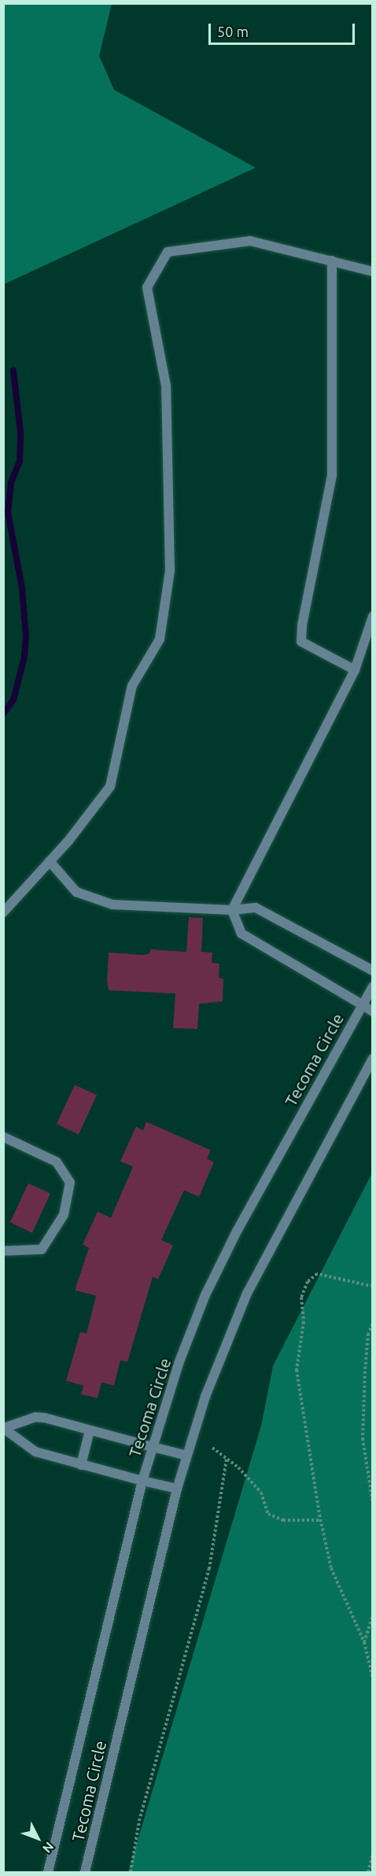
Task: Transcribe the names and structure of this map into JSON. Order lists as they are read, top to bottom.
{
  "streets": {
    "street": ["Tecoma Circle"]
  },
  "scale_bar": "50 m",
  "north": "bottom right"
}
